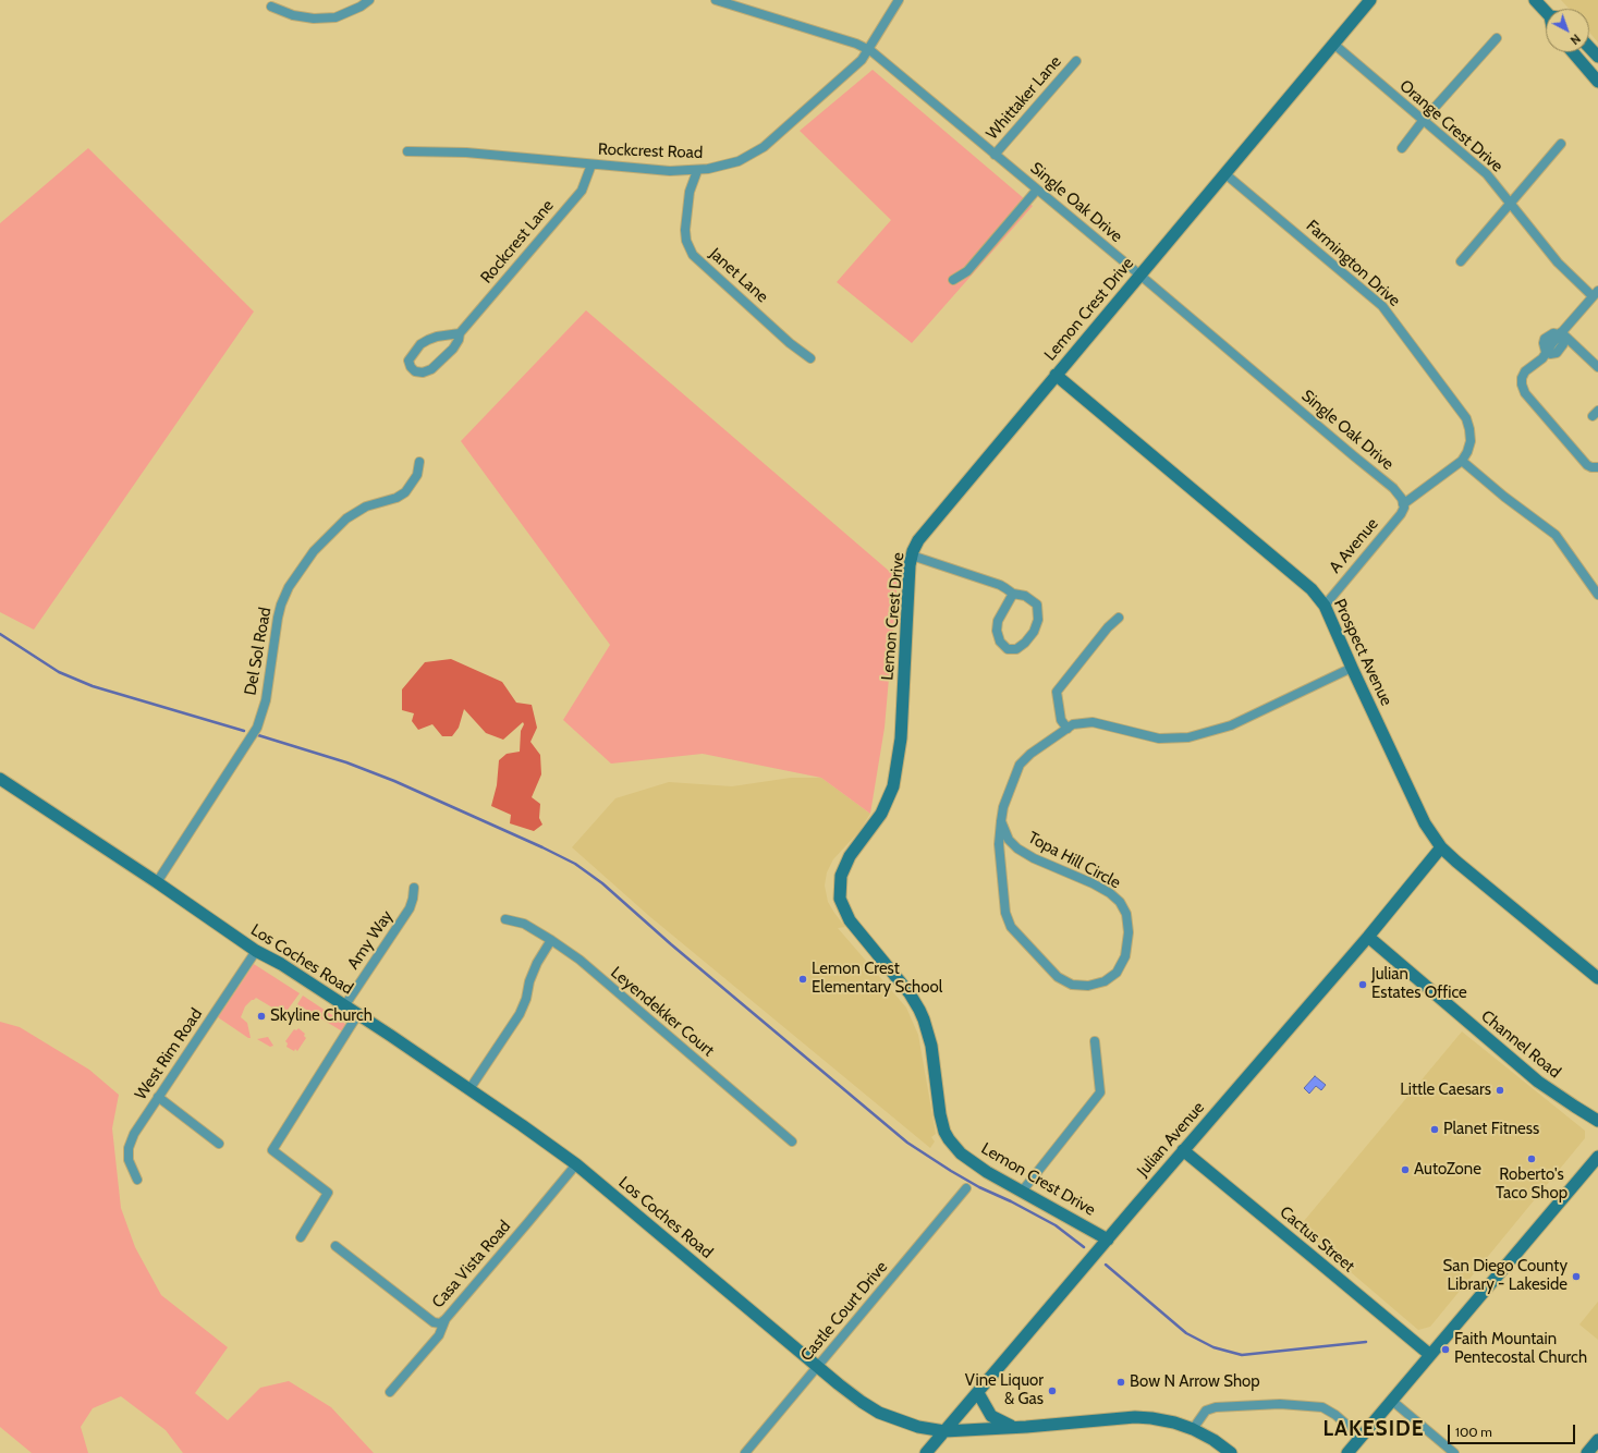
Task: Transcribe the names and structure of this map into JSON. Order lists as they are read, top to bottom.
{
  "streets": {
    "street": [
      "Whittaker Lane",
      "Orange Crest Drive",
      "Rockcrest Road",
      "Single Oak Drive",
      "Rockcrest Lane",
      "Farmington Drive",
      "Janet Lane",
      "Lemon Crest Drive",
      "A Avenue",
      "Del Sol Road",
      "Prospect Avenue",
      "Topa Hill Circle",
      "Amy Way",
      "Los Coches Road",
      "Leyendekker Court",
      "Channel Road",
      "West Rim Road",
      "Julian Avenue",
      "Cactus Street",
      "Casa Vista Road",
      "Castle Court Drive"
    ]
  },
  "crossings": [
    ["Whittaker Lane", "Single Oak Drive"],
    ["Orange Crest Drive", "Lemon Crest Drive"],
    ["Rockcrest Road", "Single Oak Drive"],
    ["Rockcrest Road", "Rockcrest Lane"],
    ["Rockcrest Road", "Janet Lane"],
    ["Single Oak Drive", "Farmington Drive"],
    ["Single Oak Drive", "Lemon Crest Drive"],
    ["Single Oak Drive", "A Avenue"],
    ["Farmington Drive", "Lemon Crest Drive"],
    ["Farmington Drive", "A Avenue"],
    ["Lemon Crest Drive", "Prospect Avenue"],
    ["Lemon Crest Drive", "Julian Avenue"],
    ["A Avenue", "Prospect Avenue"],
    ["Del Sol Road", "Los Coches Road"],
    ["Prospect Avenue", "Topa Hill Circle"],
    ["Prospect Avenue", "Julian Avenue"],
    ["Amy Way", "Los Coches Road"],
    ["Los Coches Road", "West Rim Road"],
    ["Los Coches Road", "Julian Avenue"],
    ["Los Coches Road", "Casa Vista Road"],
    ["Los Coches Road", "Castle Court Drive"],
    ["Channel Road", "Julian Avenue"],
    ["Julian Avenue", "Cactus Street"]
  ],
  "districts": ["LAKESIDE"],
  "places": [
    "Lemon Crest Elementary School",
    "Julian Estates Office",
    "Skyline Church",
    "Little Caesars",
    "Planet Fitness",
    "Roberto's Taco Shop",
    "AutoZone",
    "San Diego County Library - Lakeside",
    "Faith Mountain Pentecostal Church",
    "Bow N Arrow Shop",
    "Vine Liquor & Gas"
  ],
  "scale_bar": "100 m",
  "north": "bottom right"
}
